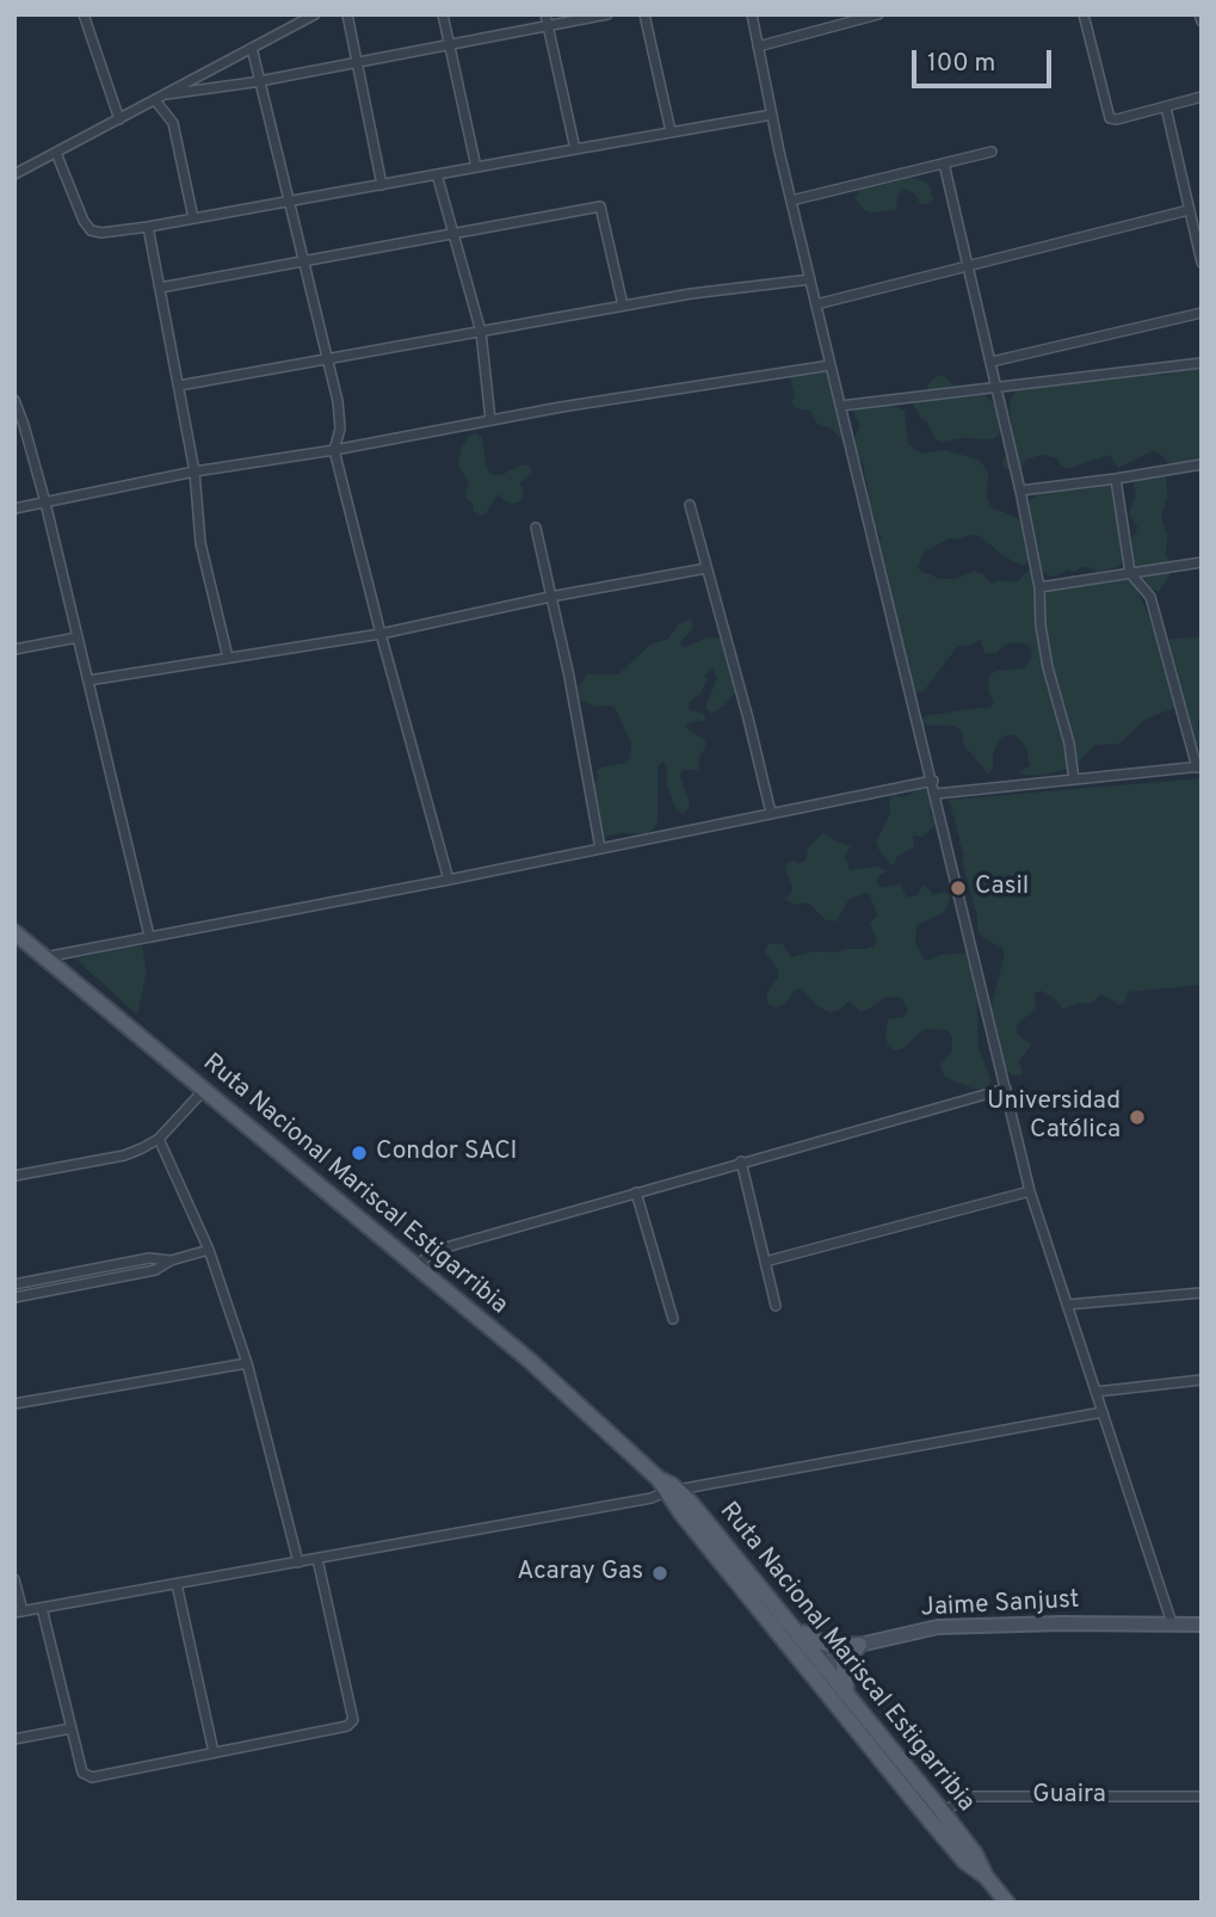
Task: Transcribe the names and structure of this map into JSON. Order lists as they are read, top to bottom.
{
  "streets": {
    "main road": ["Ruta Nacional Mariscal Estigarribia", "Jaime Sanjust"],
    "street": ["Guaira"]
  },
  "crossings": [
    ["Ruta Nacional Mariscal Estigarribia", "Jaime Sanjust"],
    ["Ruta Nacional Mariscal Estigarribia", "Guaira"]
  ],
  "places": [
    "Casil",
    "Universidad Católica",
    "Condor SACI",
    "Acaray Gas"
  ],
  "scale_bar": "100 m"
}
